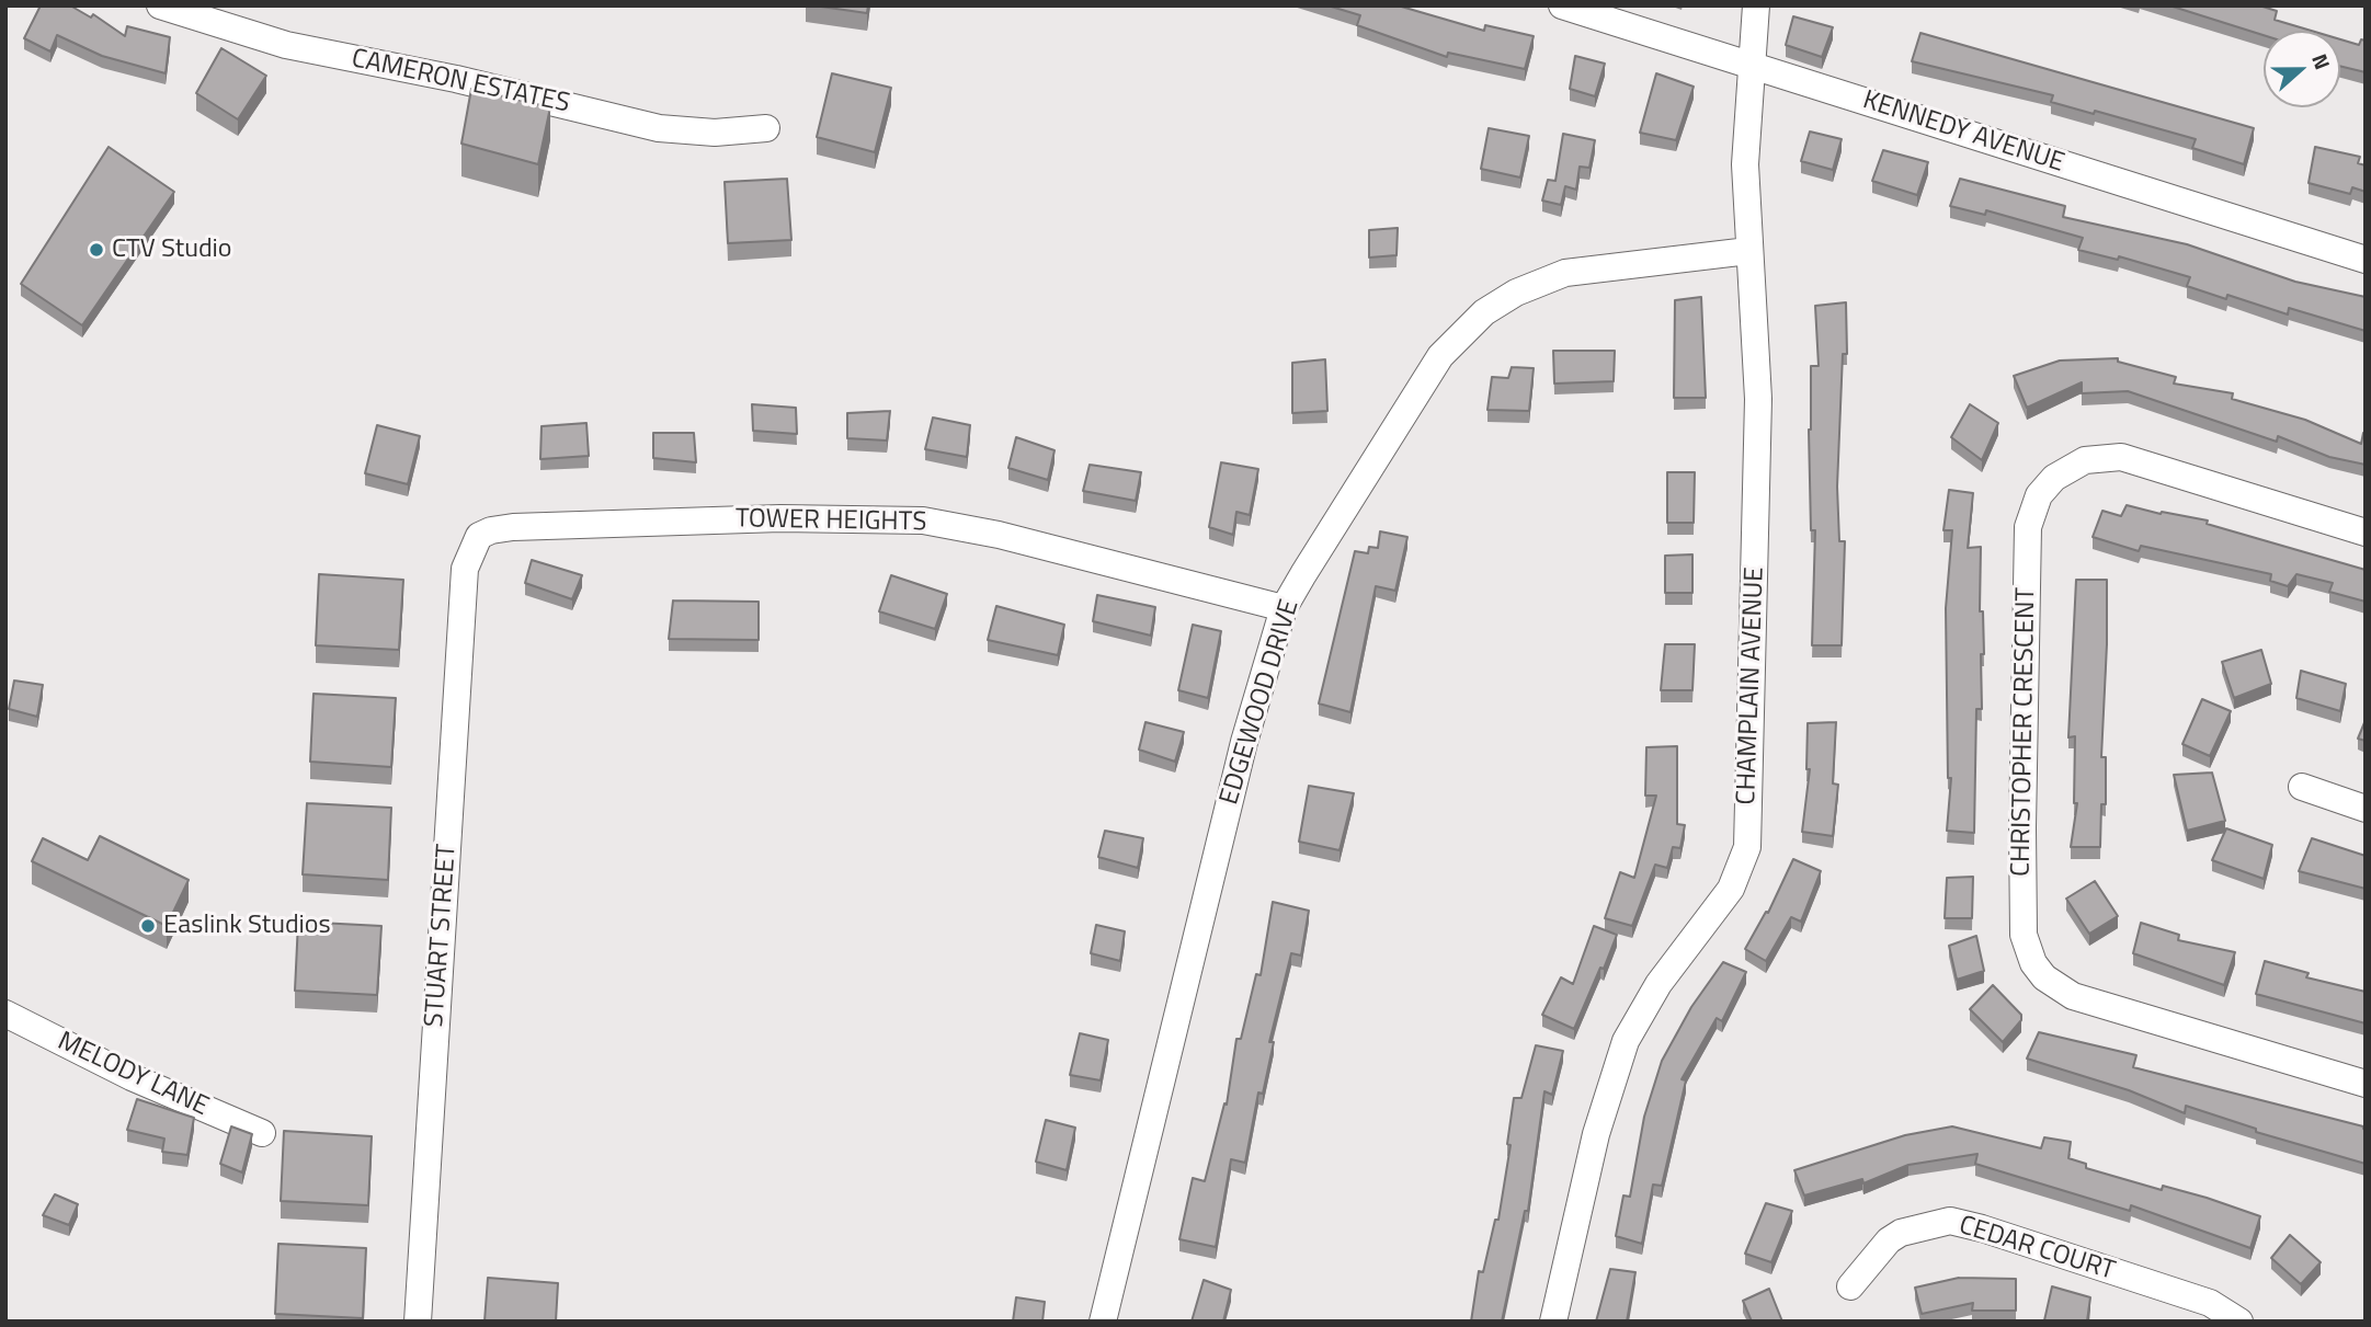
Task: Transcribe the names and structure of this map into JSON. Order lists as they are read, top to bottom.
{
  "streets": {
    "street": [
      "CAMERON ESTATES",
      "KENNEDY AVENUE",
      "TOWER HEIGHTS",
      "CHAMPLAIN AVENUE",
      "EDGEWOOD DRIVE",
      "CHRISTOPHER CRESCENT",
      "STUART STREET",
      "MELODY LANE",
      "CEDAR COURT"
    ]
  },
  "crossings": [
    ["KENNEDY AVENUE", "CHAMPLAIN AVENUE"],
    ["TOWER HEIGHTS", "EDGEWOOD DRIVE"],
    ["TOWER HEIGHTS", "STUART STREET"],
    ["CHAMPLAIN AVENUE", "EDGEWOOD DRIVE"]
  ],
  "places": ["CTV Studio", "Easlink Studios"],
  "north": "right"
}
